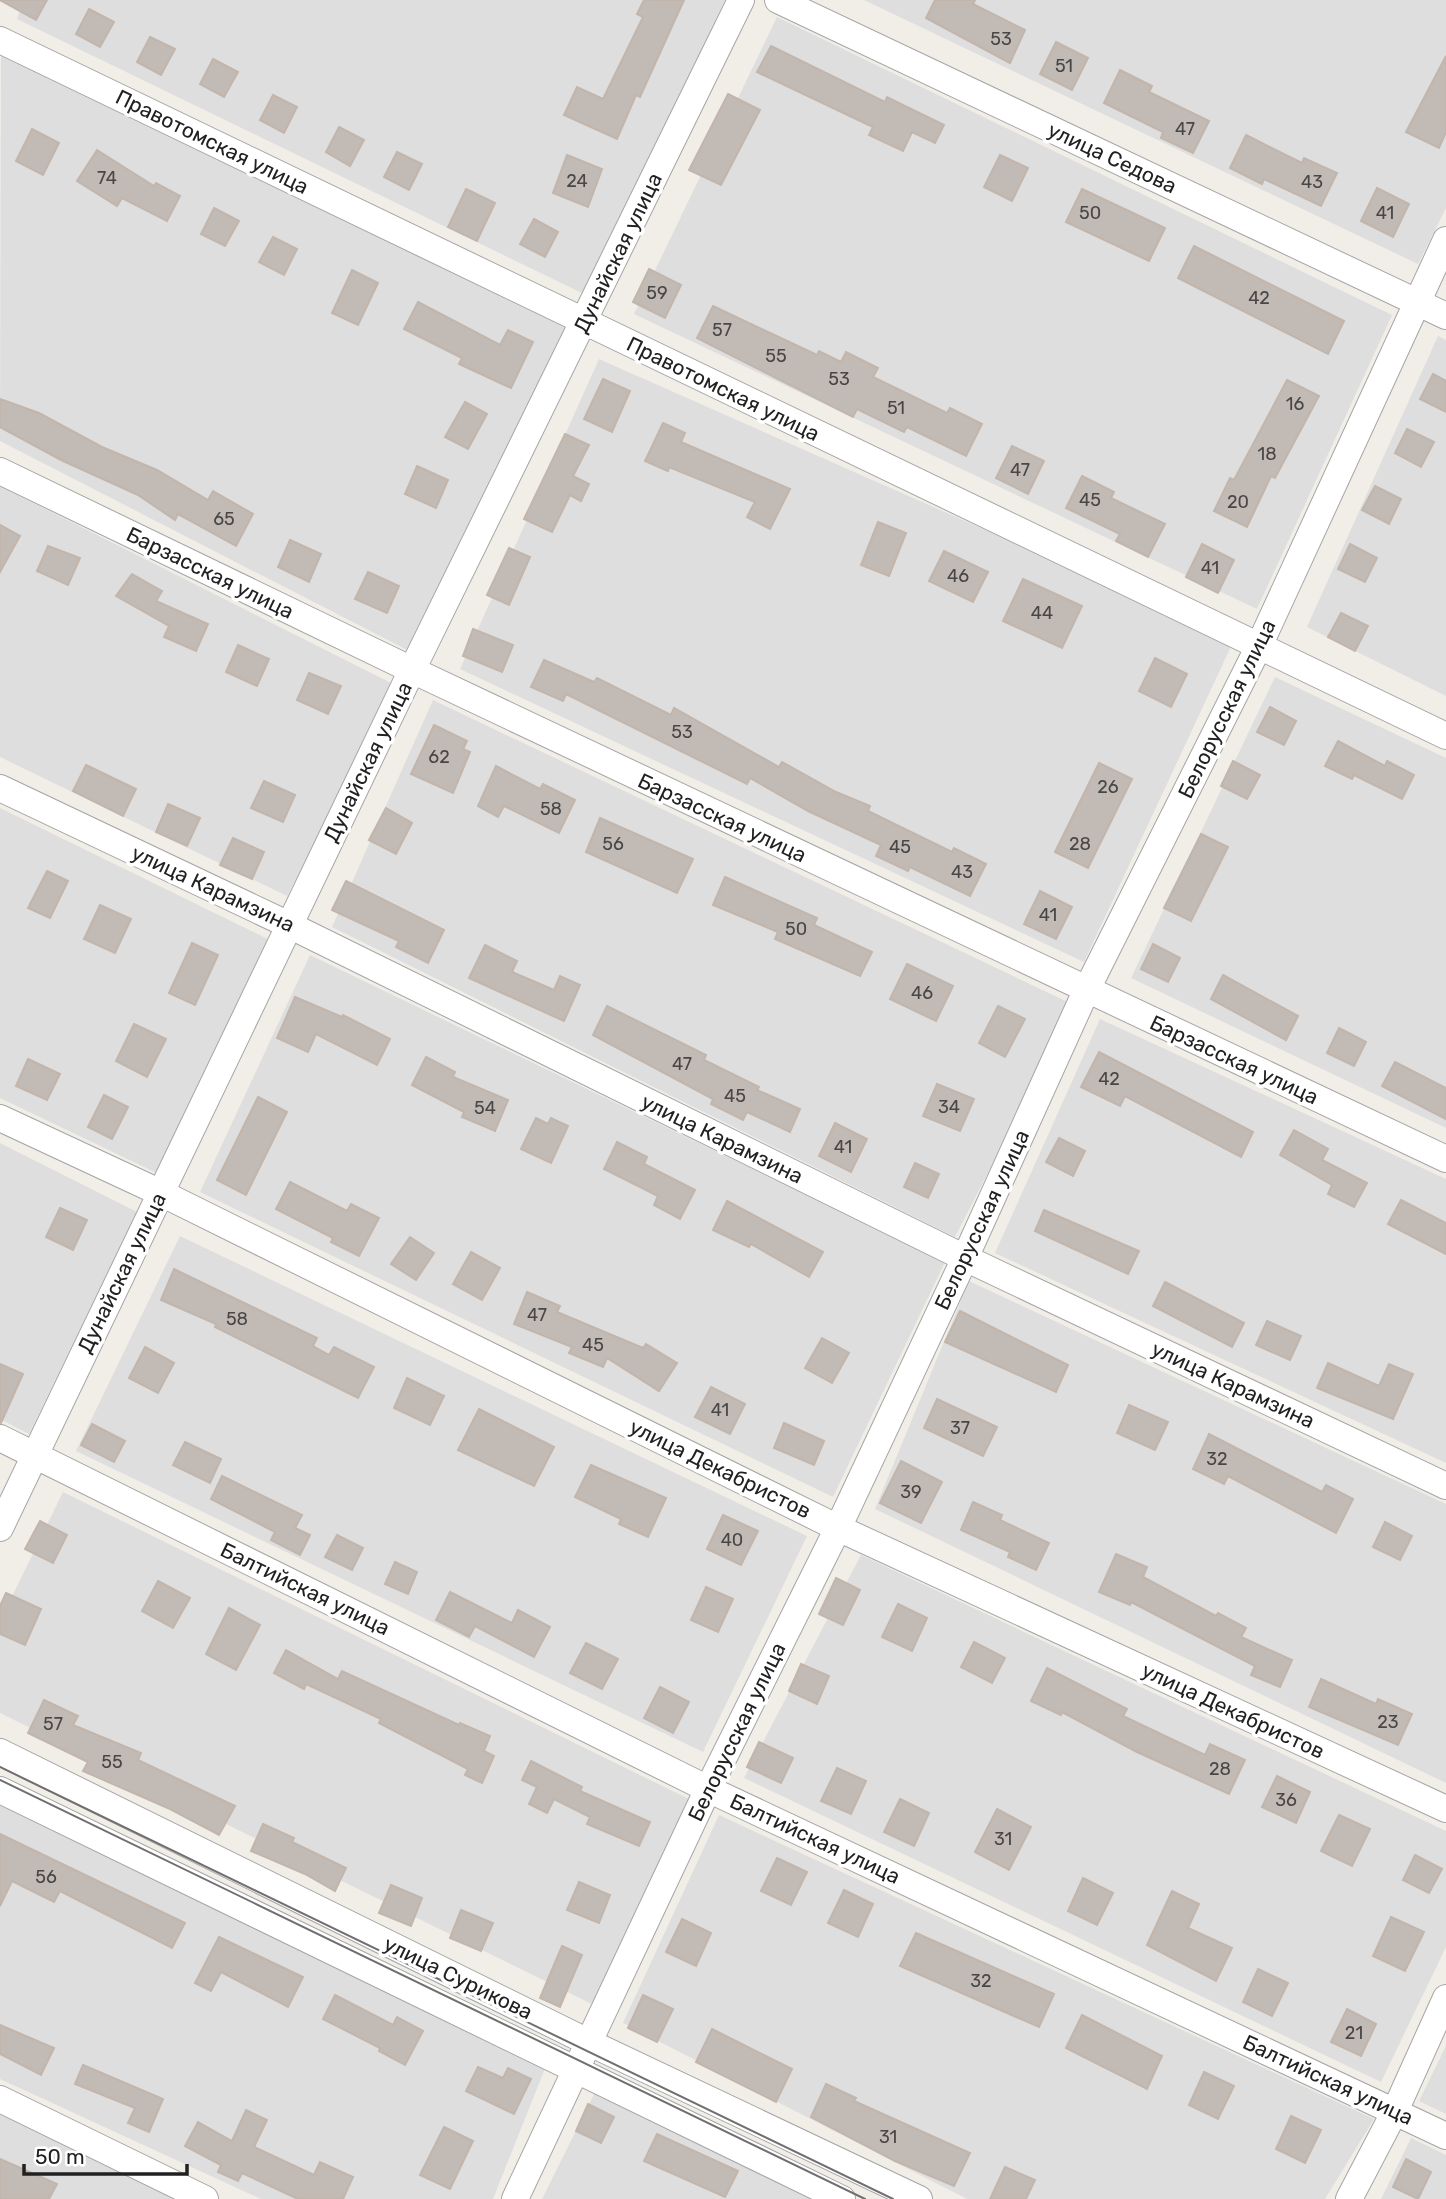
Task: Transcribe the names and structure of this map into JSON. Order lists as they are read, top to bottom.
{
  "streets": {
    "street": [
      "Правотомская улица",
      "улица Седова",
      "Дунайская улица",
      "Барзасская улица",
      "Белорусская улица",
      "улица Карамзина",
      "улица Декабристов",
      "Балтийская улица",
      "улица Сурикова"
    ]
  },
  "crossings": [
    ["Правотомская улица", "Дунайская улица"],
    ["Правотомская улица", "Белорусская улица"],
    ["улица Седова", "Белорусская улица"],
    ["Дунайская улица", "Барзасская улица"],
    ["Дунайская улица", "улица Карамзина"],
    ["Дунайская улица", "улица Декабристов"],
    ["Дунайская улица", "Балтийская улица"],
    ["Барзасская улица", "Белорусская улица"],
    ["Белорусская улица", "улица Карамзина"],
    ["Белорусская улица", "улица Декабристов"],
    ["Белорусская улица", "Балтийская улица"],
    ["Белорусская улица", "улица Сурикова"]
  ],
  "house_numbers": [
    "53",
    "51",
    "47",
    "74",
    "24",
    "43",
    "50",
    "41",
    "59",
    "42",
    "57",
    "55",
    "53",
    "16",
    "51",
    "18",
    "47",
    "45",
    "20",
    "65",
    "41",
    "46",
    "44",
    "53",
    "62",
    "26",
    "58",
    "56",
    "28",
    "45",
    "43",
    "41",
    "50",
    "46",
    "47",
    "42",
    "45",
    "34",
    "54",
    "41",
    "47",
    "58",
    "45",
    "41",
    "37",
    "32",
    "39",
    "40",
    "23",
    "57",
    "55",
    "28",
    "36",
    "31",
    "56",
    "32",
    "21",
    "31"
  ],
  "scale_bar": "50 m"
}
